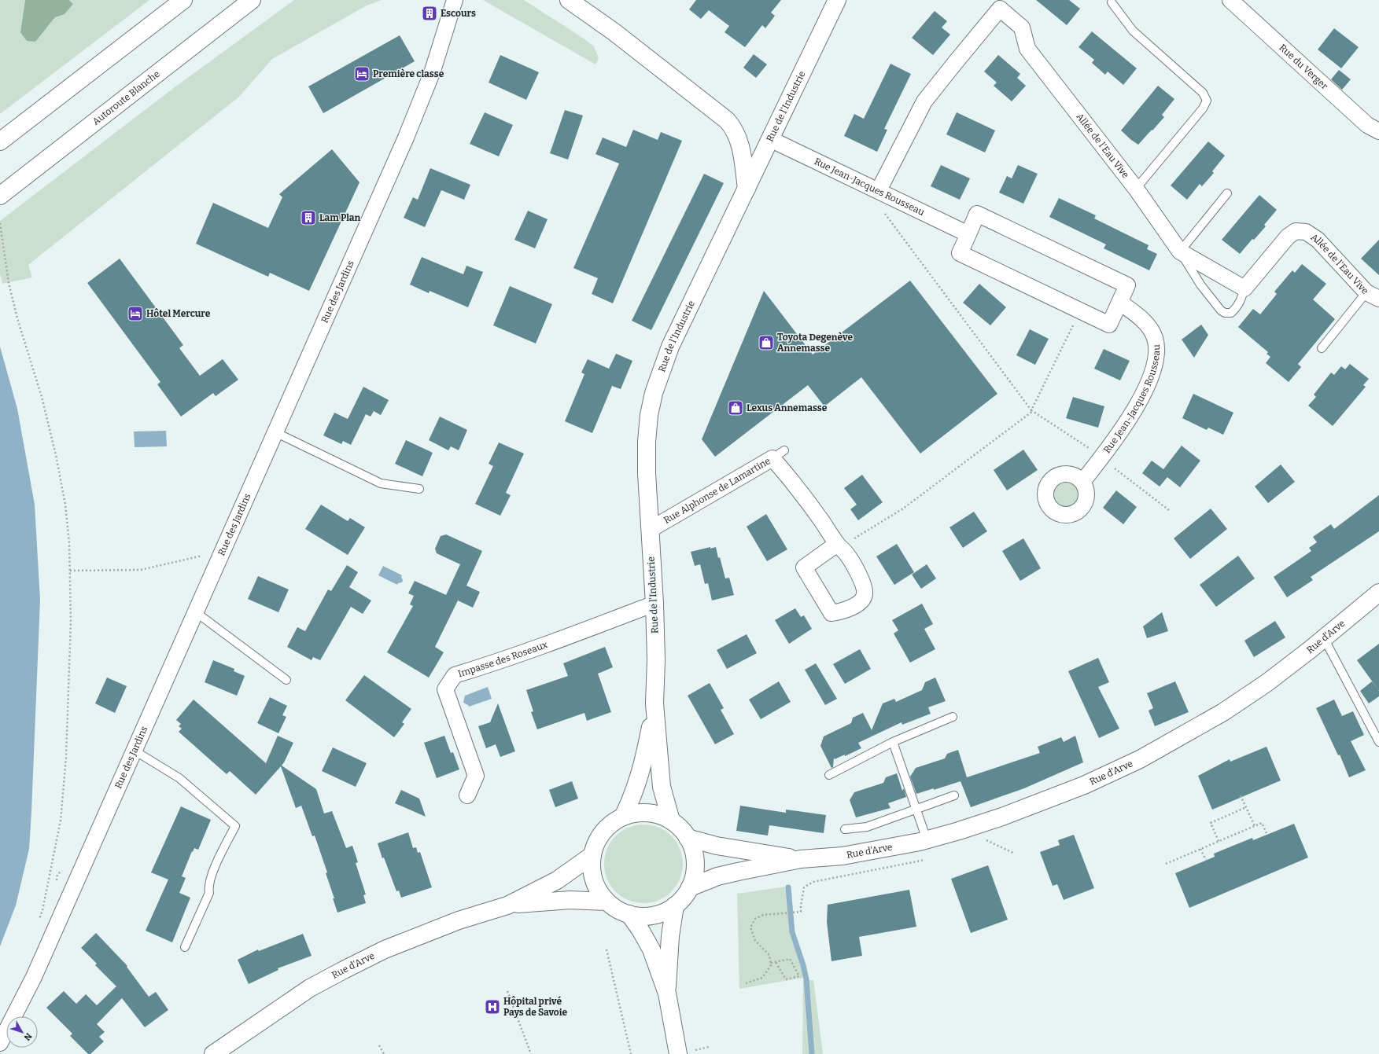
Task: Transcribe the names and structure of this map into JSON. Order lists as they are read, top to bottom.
{
  "streets": {
    "main road": ["Autoroute Blanche", "Rue de l'Industrie", "Rue d'Arve"],
    "street": [
      "Rue du Verger",
      "Allée de l'Eau Vive",
      "Rue Jean-Jacques Rousseau",
      "Rue des Jardins",
      "Rue Alphonse de Lamartine",
      "Impasse des Roseaux"
    ]
  },
  "crossings": [
    ["Rue de l'Industrie", "Rue Jean-Jacques Rousseau"],
    ["Rue de l'Industrie", "Rue Alphonse de Lamartine"],
    ["Rue de l'Industrie", "Rue d'Arve"],
    ["Rue de l'Industrie", "Impasse des Roseaux"],
    ["Allée de l'Eau Vive", "Rue Jean-Jacques Rousseau"]
  ],
  "places": {
    "building": ["Escours", "Lam Plan"],
    "hotel": ["Première classe", "Hôtel Mercure"],
    "shop": ["Toyota Degenève Annemasse", "Lexus Annemasse"],
    "hospital": ["Hôpital privé Pays de Savoie"]
  },
  "north": "bottom right"
}
